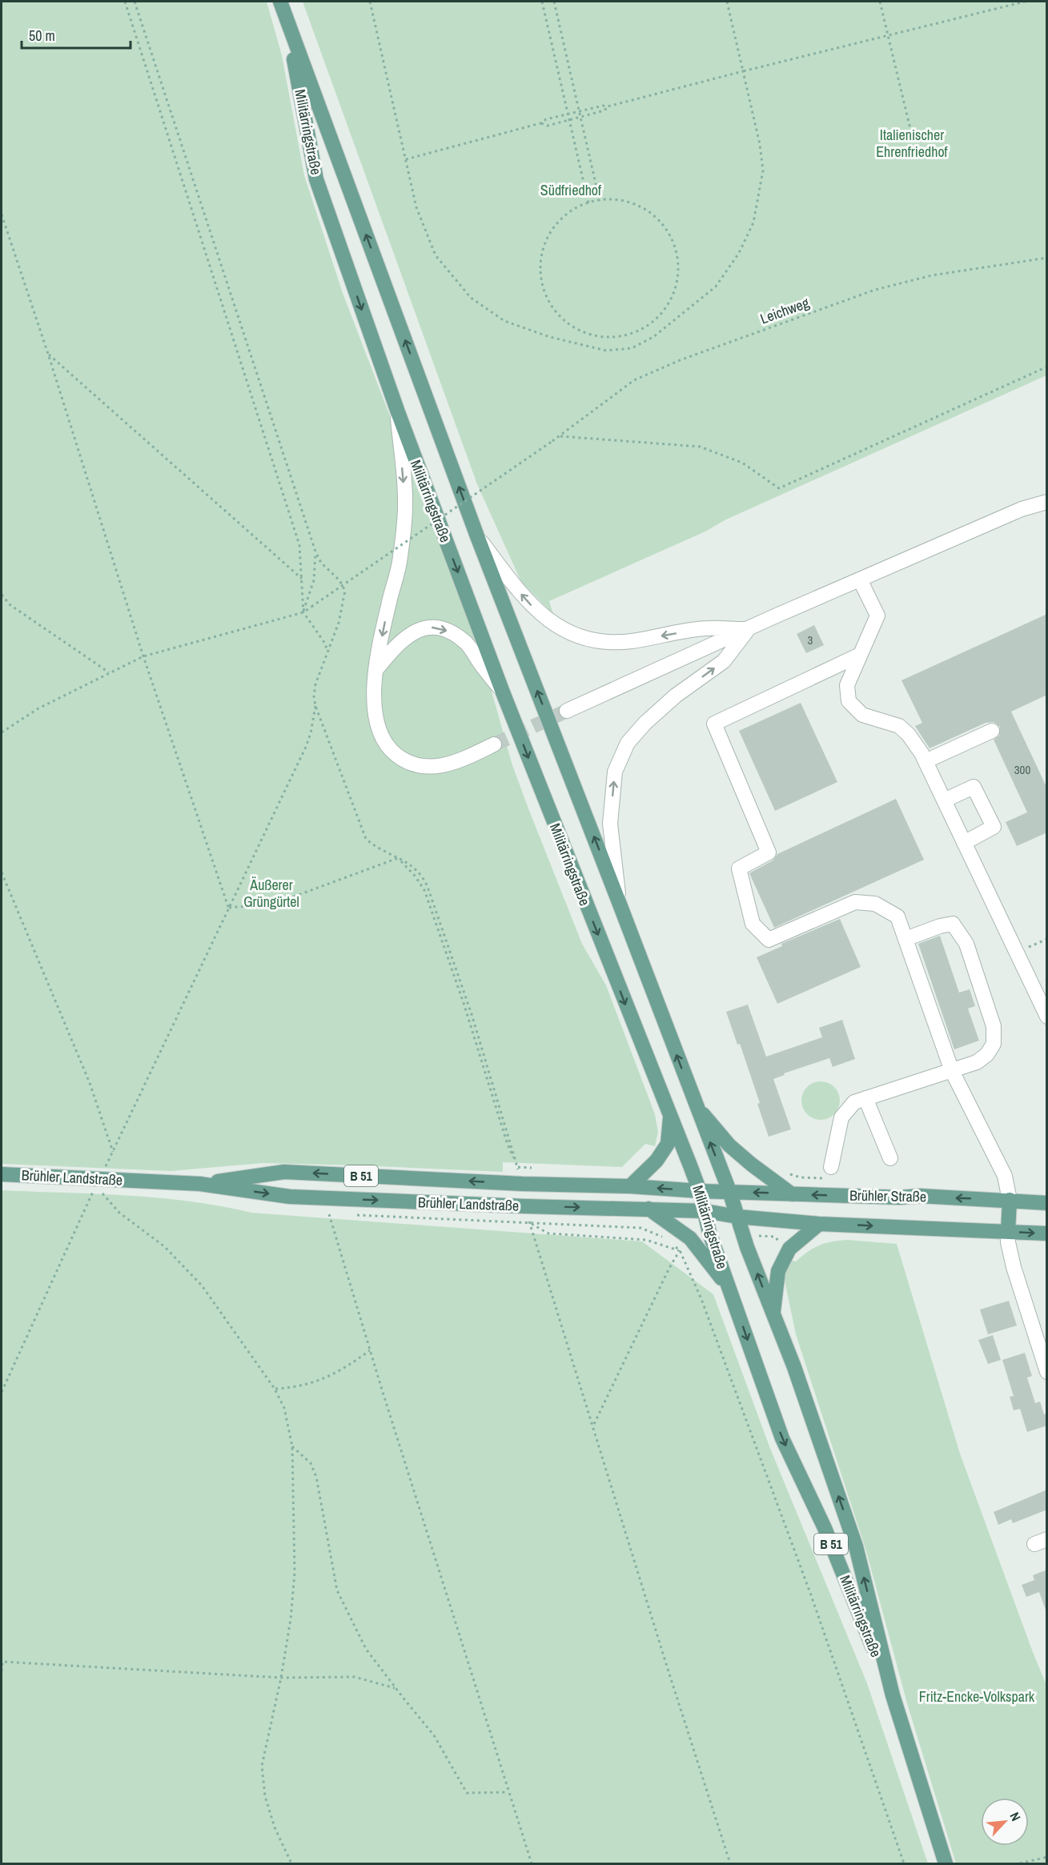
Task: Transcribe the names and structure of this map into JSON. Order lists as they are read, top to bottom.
{
  "streets": {
    "main road": [
      "Militärringstraße",
      "B 51",
      "Brühler Landstraße",
      "Brühler Straße"
    ],
    "path": ["Leichweg"]
  },
  "crossings": [
    ["Militärringstraße", "B 51"],
    ["Militärringstraße", "Brühler Landstraße"],
    ["Militärringstraße", "Brühler Straße"],
    ["B 51", "Brühler Landstraße"],
    ["B 51", "Brühler Straße"],
    ["Brühler Landstraße", "Brühler Straße"]
  ],
  "parks": [
    "Italienischer Ehrenfriedhof",
    "Südfriedhof",
    "Äußerer Grüngürtel",
    "Fritz-Encke-Volkspark"
  ],
  "house_numbers": ["3", "300"],
  "scale_bar": "50 m",
  "north": "top right"
}
